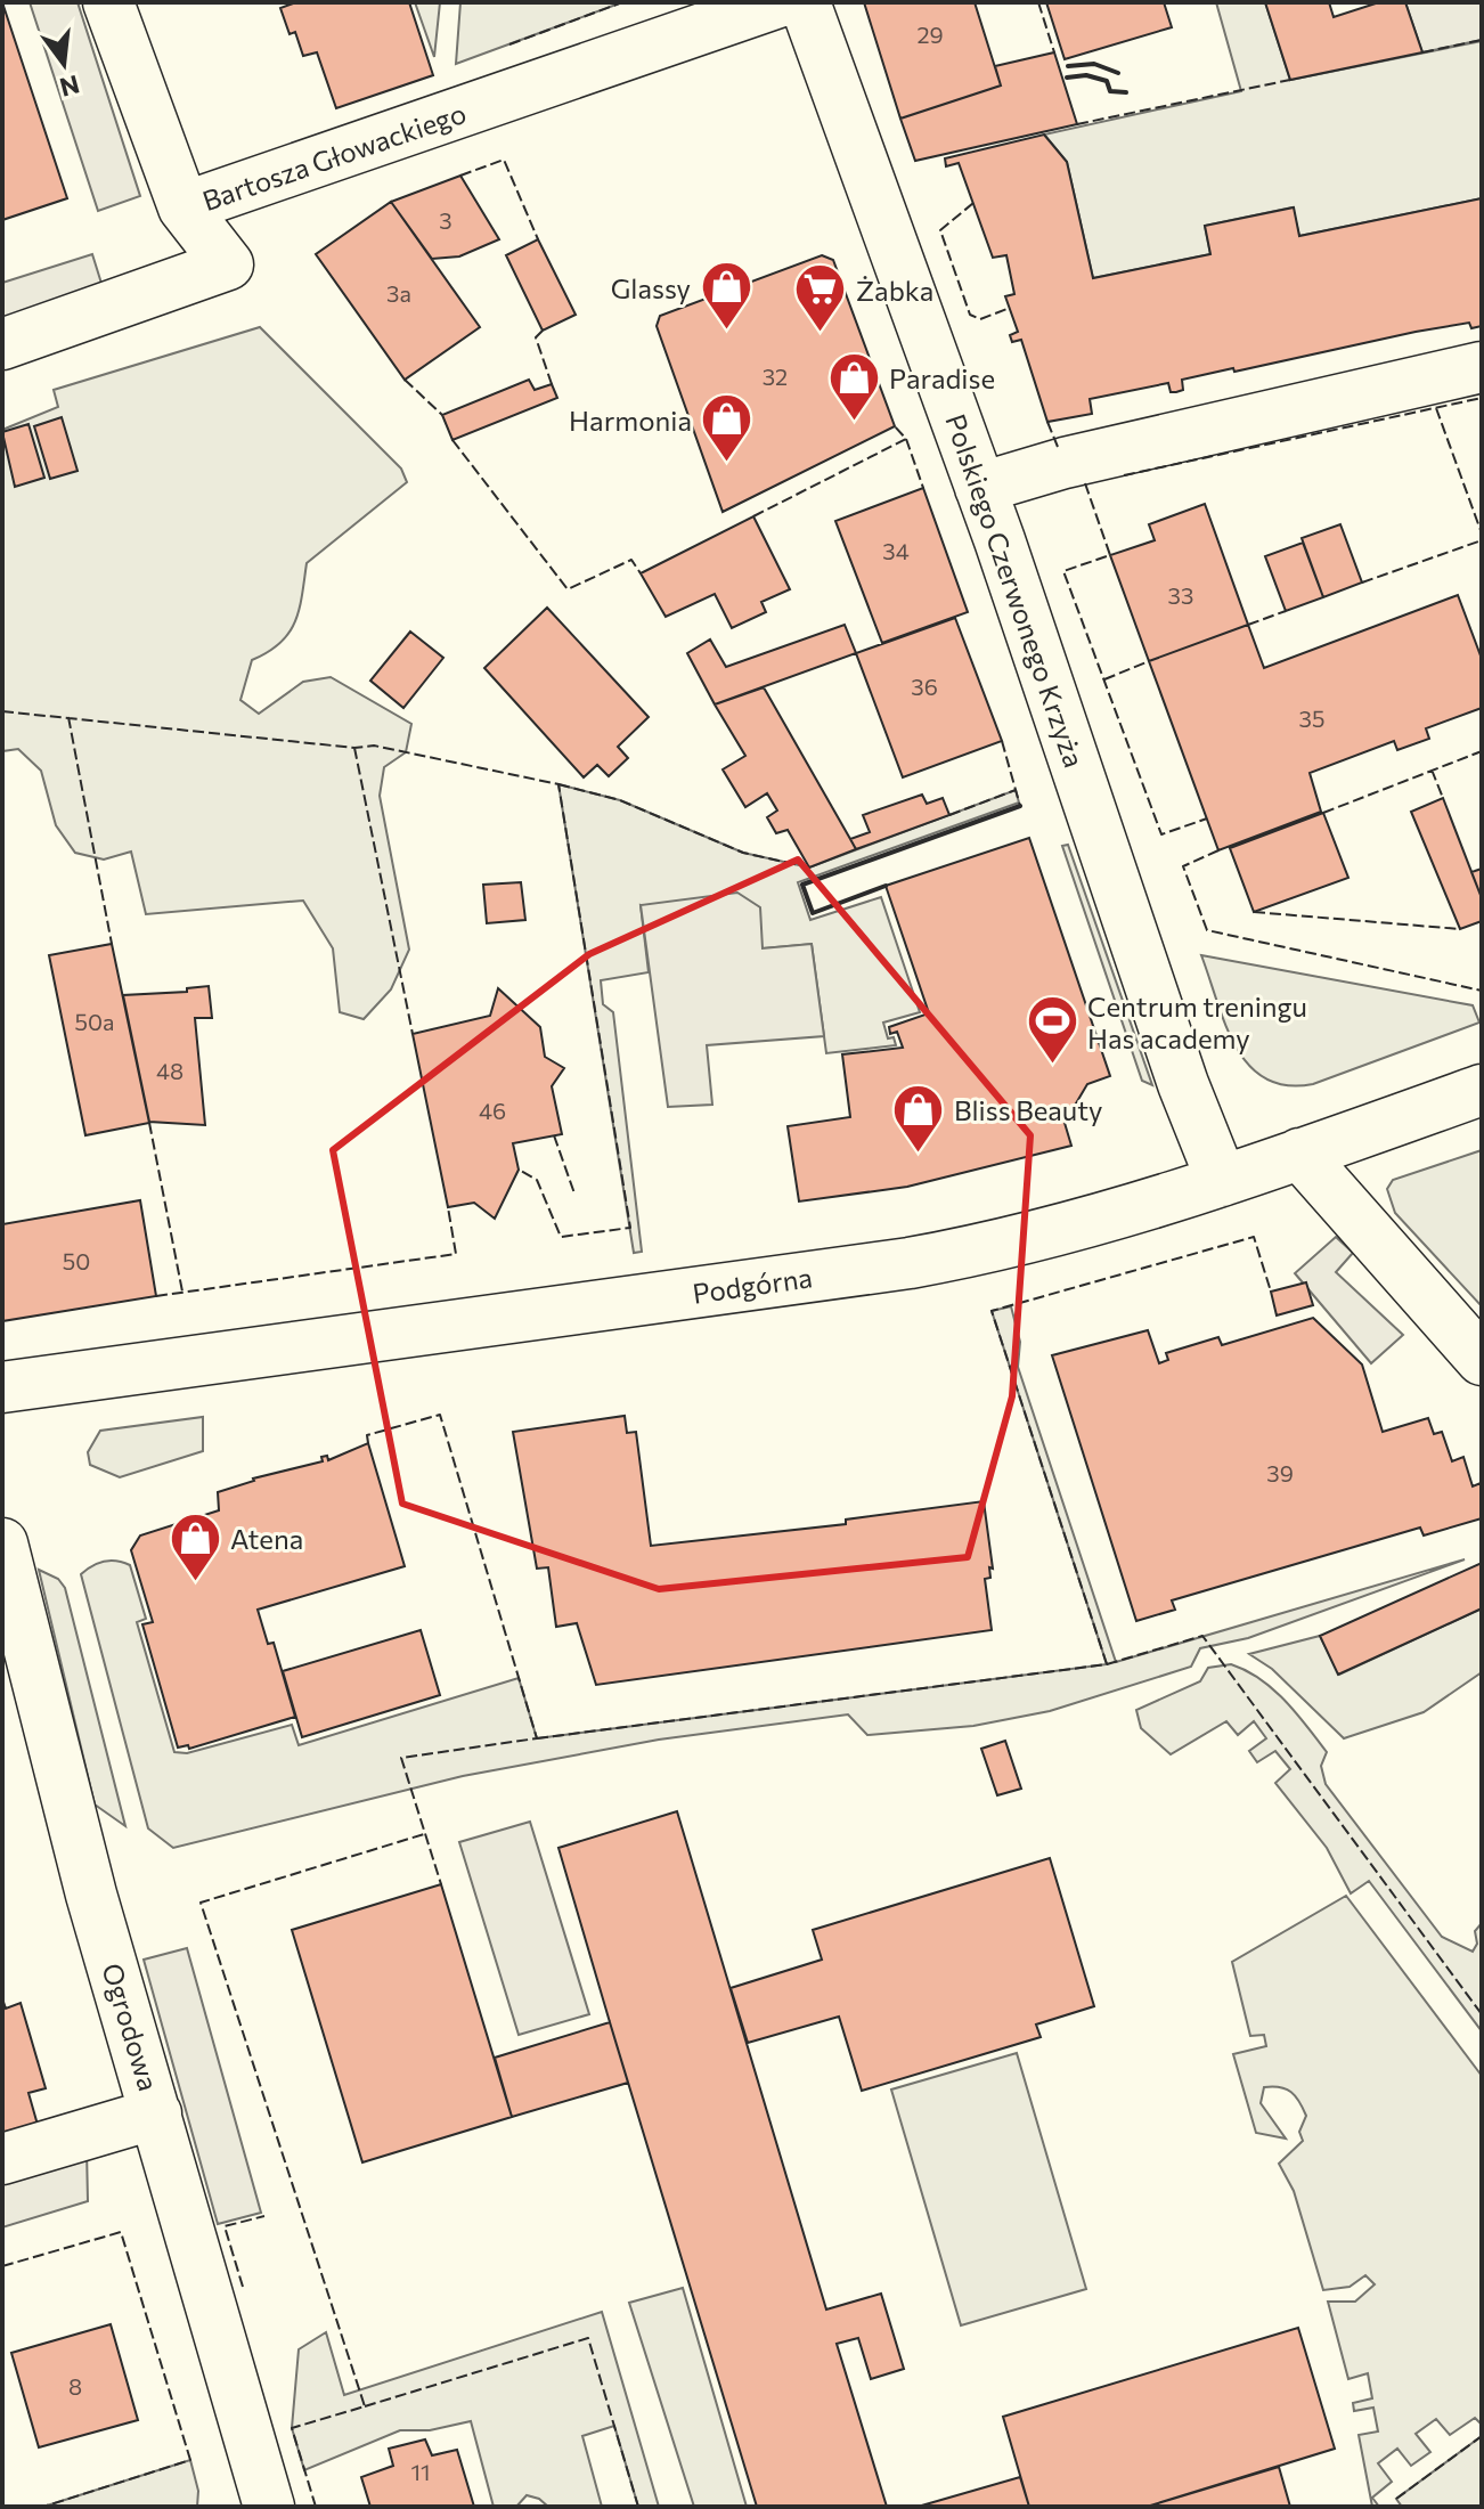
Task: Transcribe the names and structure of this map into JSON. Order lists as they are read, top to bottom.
{
  "streets": {
    "street": [
      "Bartosza Głowackiego",
      "Polskiego Czerwonego Krzyża",
      "Podgórna",
      "Ogrodowa"
    ]
  },
  "crossings": [
    ["Polskiego Czerwonego Krzyża", "Podgórna"]
  ],
  "places": {
    "shop": [
      "Glassy",
      "Paradise",
      "Harmonia",
      "Bliss Beauty",
      "Atena"
    ],
    "supermarket": ["Żabka"],
    "sports": ["Centrum treningu Has academy"]
  },
  "house_numbers": [
    "29",
    "3",
    "3a",
    "32",
    "34",
    "33",
    "36",
    "35",
    "50a",
    "48",
    "46",
    "50",
    "39",
    "8",
    "11"
  ],
  "north": "bottom"
}
